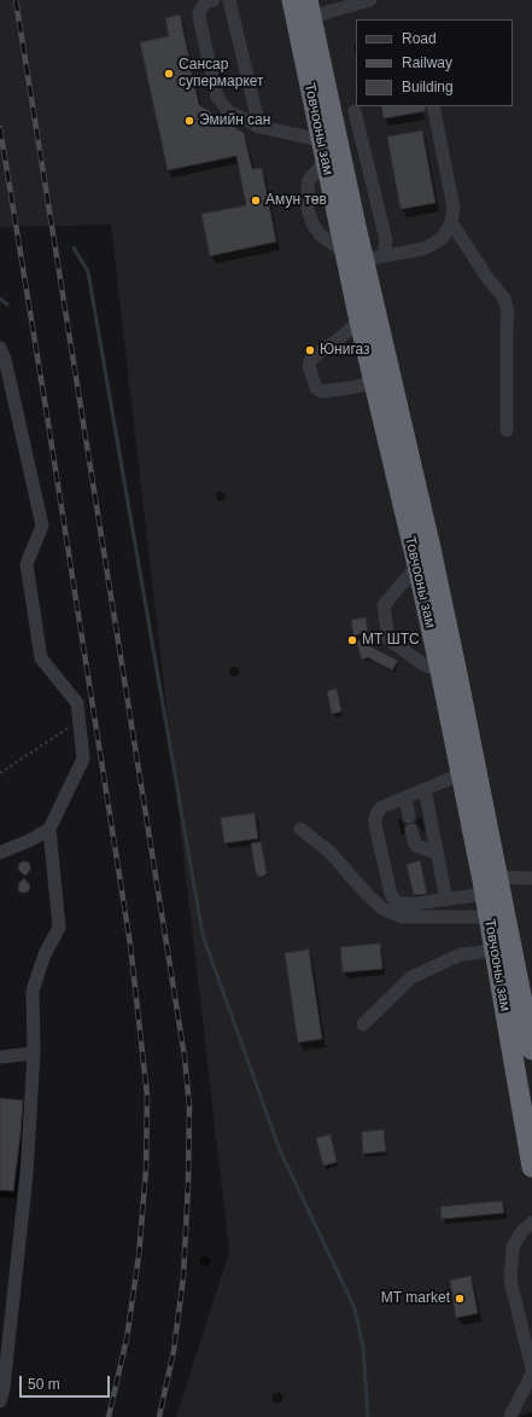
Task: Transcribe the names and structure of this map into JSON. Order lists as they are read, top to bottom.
{
  "streets": {
    "highway": ["Товчооны зам"]
  },
  "places": [
    "Сансар супермаркет",
    "Эмийн сан",
    "Амун төв",
    "Юнигаз",
    "MT ШТС",
    "MT market"
  ],
  "legend": ["Road", "Railway", "Building"],
  "scale_bar": "50 m"
}
